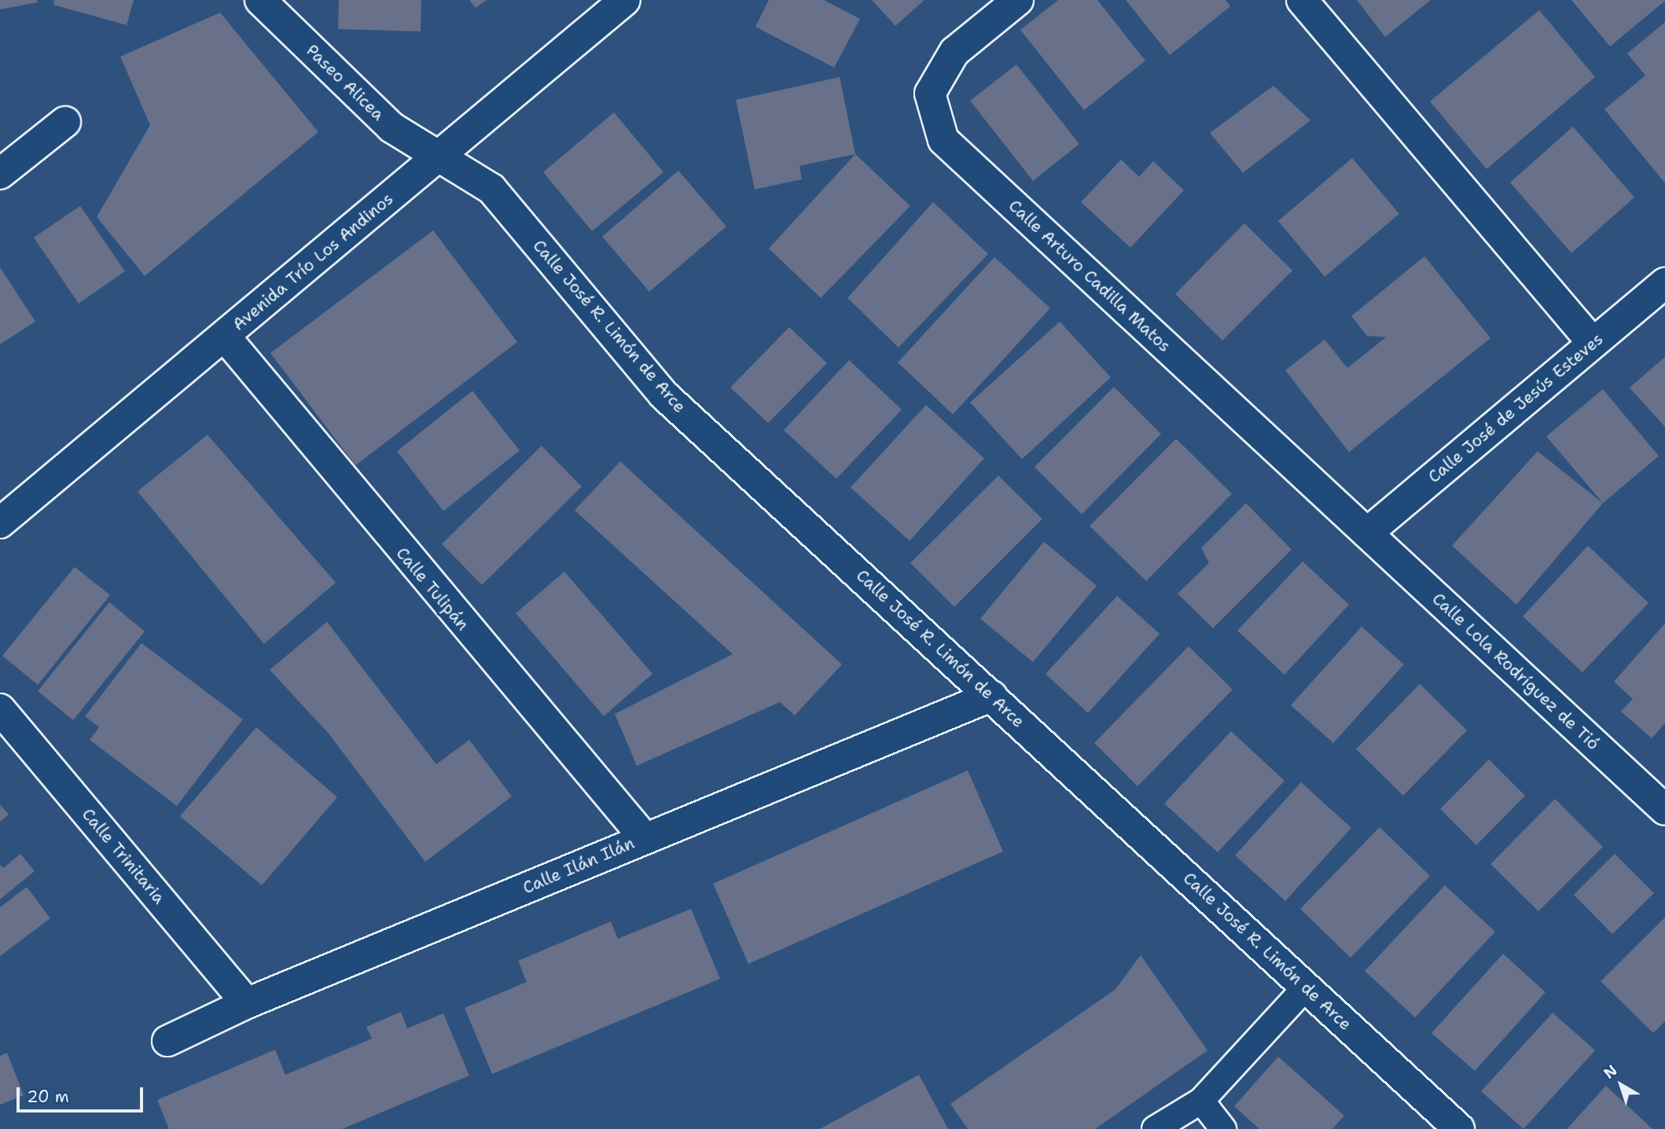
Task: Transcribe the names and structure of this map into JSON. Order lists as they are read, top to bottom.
{
  "streets": {
    "street": [
      "Paseo Alicea",
      "Avenida Trío Los Andinos",
      "Calle Arturo Cadilla Matos",
      "Calle José R. Limón de Arce",
      "Calle José de Jesús Esteves",
      "Calle Tulipán",
      "Calle Lola Rodríguez de Tió",
      "Calle Trinitaria",
      "Calle Ilán Ilán"
    ]
  },
  "crossings": [
    ["Paseo Alicea", "Avenida Trío Los Andinos"],
    ["Paseo Alicea", "Calle José R. Limón de Arce"],
    ["Avenida Trío Los Andinos", "Calle José R. Limón de Arce"],
    ["Avenida Trío Los Andinos", "Calle Tulipán"],
    ["Calle Arturo Cadilla Matos", "Calle José de Jesús Esteves"],
    ["Calle Arturo Cadilla Matos", "Calle Lola Rodríguez de Tió"],
    ["Calle José R. Limón de Arce", "Calle Ilán Ilán"],
    ["Calle José de Jesús Esteves", "Calle Lola Rodríguez de Tió"],
    ["Calle Tulipán", "Calle Ilán Ilán"],
    ["Calle Trinitaria", "Calle Ilán Ilán"]
  ],
  "scale_bar": "20 m",
  "north": "top left"
}
